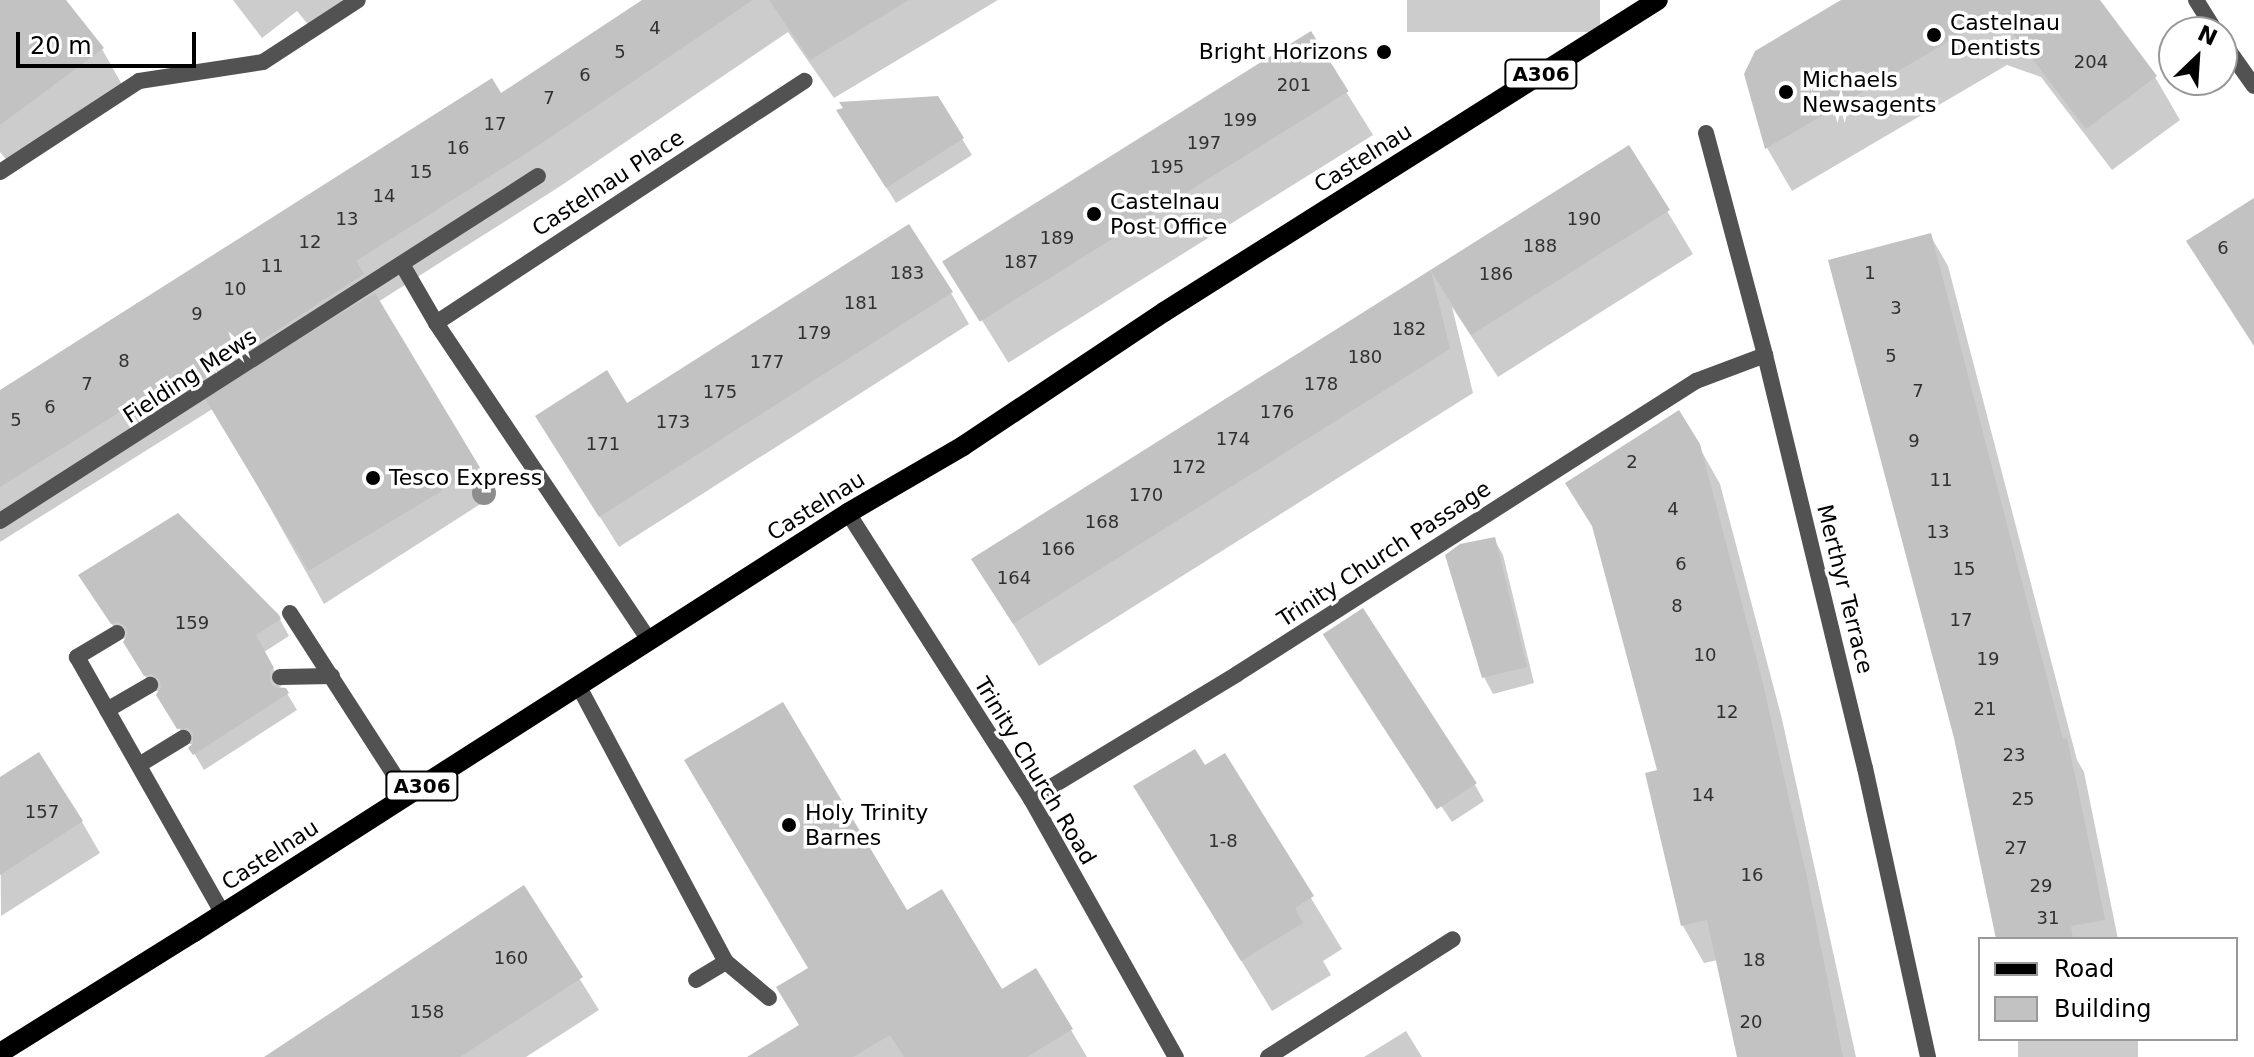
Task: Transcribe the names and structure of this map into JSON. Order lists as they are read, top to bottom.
{
  "streets": {
    "main road": ["A306", "Castelnau"],
    "street": [
      "Castelnau Place",
      "Fielding Mews",
      "Trinity Church Passage",
      "Merthyr Terrace",
      "Trinity Church Road"
    ]
  },
  "crossings": [
    ["Castelnau", "Trinity Church Road"],
    ["Trinity Church Passage", "Merthyr Terrace"],
    ["Trinity Church Passage", "Trinity Church Road"]
  ],
  "places": [
    "Castelnau Dentists",
    "Bright Horizons",
    "Michaels Newsagents",
    "Castelnau Post Office",
    "Tesco Express",
    "Holy Trinity Barnes"
  ],
  "house_numbers": [
    "4",
    "5",
    "204",
    "6",
    "201",
    "7",
    "199",
    "17",
    "197",
    "16",
    "195",
    "15",
    "14",
    "13",
    "190",
    "189",
    "12",
    "188",
    "6",
    "187",
    "11",
    "183",
    "1",
    "186",
    "10",
    "181",
    "3",
    "9",
    "182",
    "179",
    "5",
    "180",
    "8",
    "177",
    "7",
    "178",
    "7",
    "175",
    "6",
    "176",
    "5",
    "173",
    "174",
    "9",
    "171",
    "2",
    "172",
    "11",
    "170",
    "4",
    "168",
    "13",
    "166",
    "6",
    "15",
    "164",
    "8",
    "17",
    "159",
    "10",
    "19",
    "21",
    "12",
    "23",
    "14",
    "25",
    "157",
    "1-8",
    "27",
    "16",
    "29",
    "31",
    "160",
    "18",
    "158",
    "20"
  ],
  "legend": ["Road", "Building"],
  "scale_bar": "20 m",
  "north": "top right"
}
